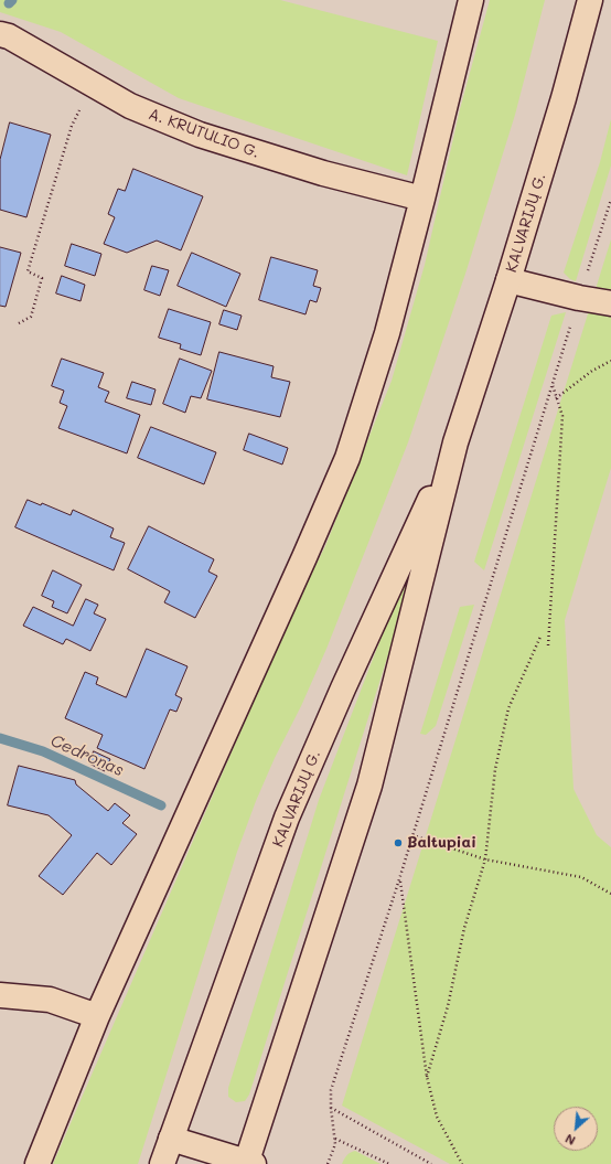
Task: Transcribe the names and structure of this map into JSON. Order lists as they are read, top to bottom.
{
  "streets": {
    "street": ["A. KRUTULIO G.", "KALVARIJŲ G."]
  },
  "water": ["Cedronas"],
  "places": ["Baltupiai"],
  "north": "bottom left"
}
